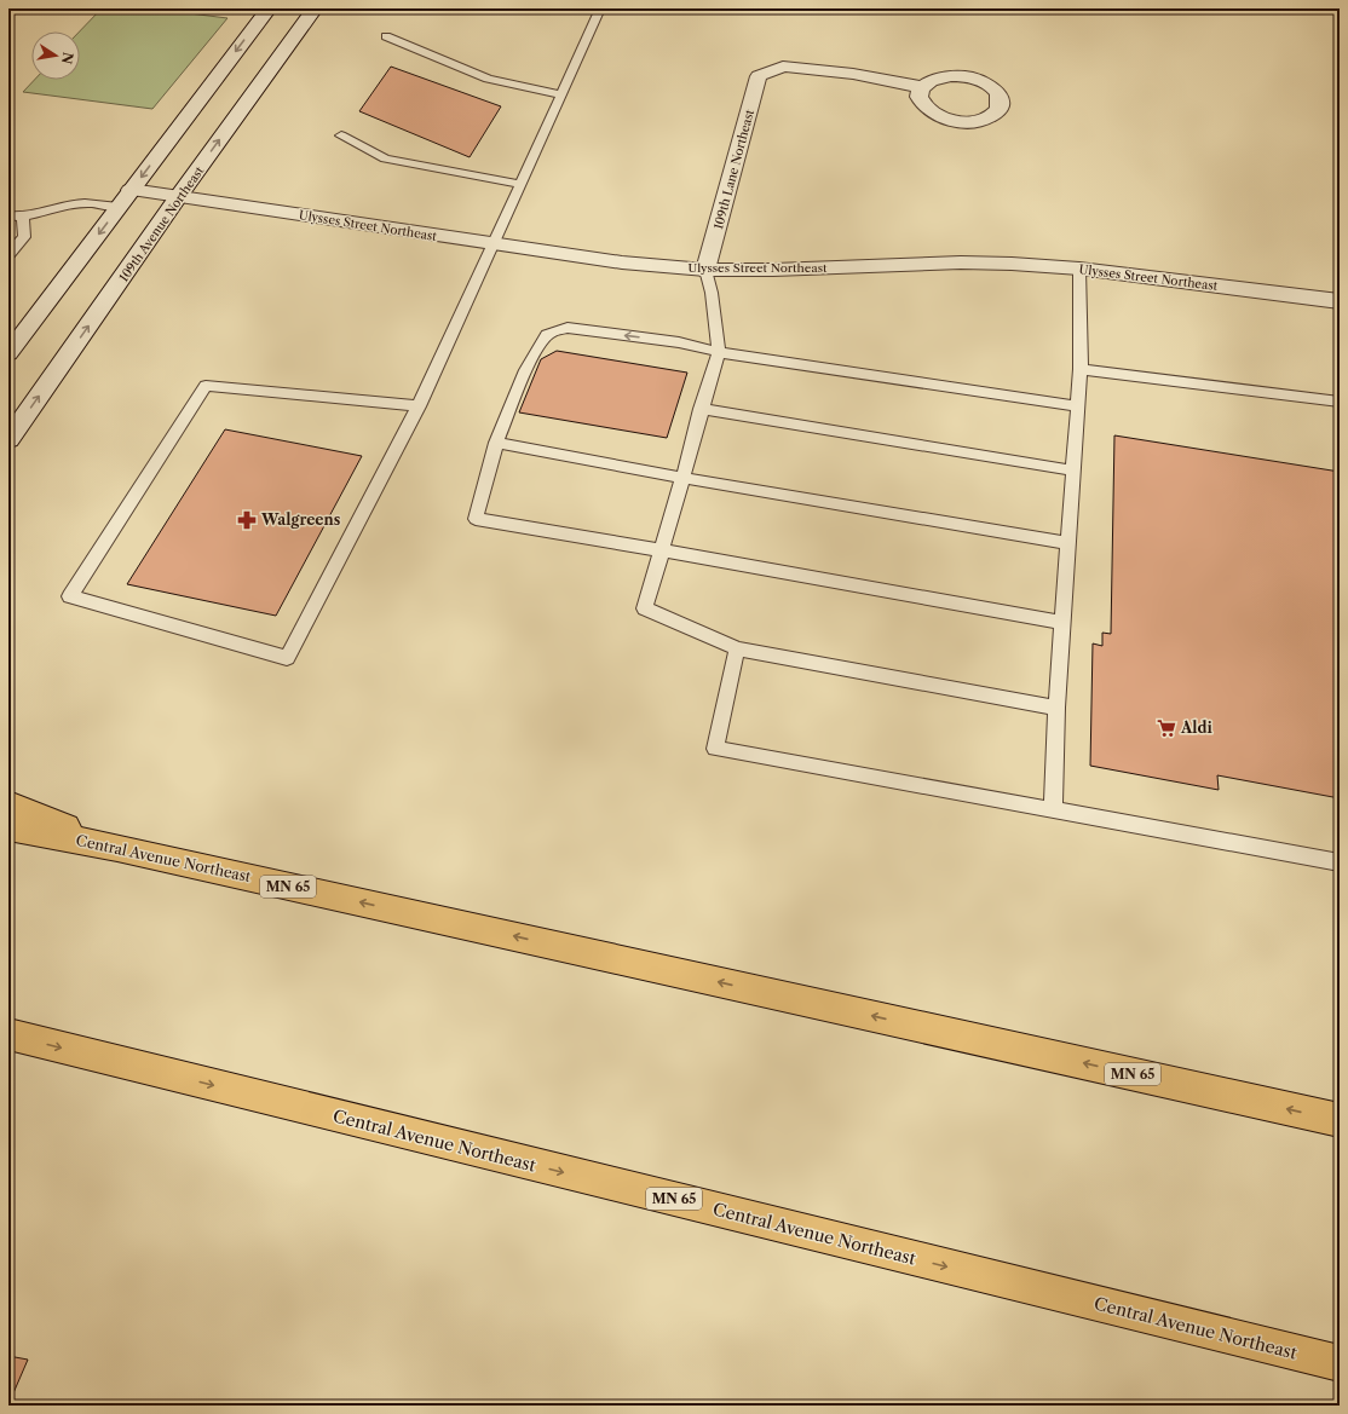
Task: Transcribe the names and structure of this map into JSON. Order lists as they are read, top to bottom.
{
  "streets": {
    "highway": ["Central Avenue Northeast", "MN 65"],
    "street": ["109th Lane Northeast", "109th Avenue Northeast", "Ulysses Street Northeast"]
  },
  "crossings": [
    ["109th Lane Northeast", "Ulysses Street Northeast"],
    ["109th Avenue Northeast", "Ulysses Street Northeast"]
  ],
  "places": {
    "pharmacy": ["Walgreens"],
    "supermarket": ["Aldi"]
  },
  "north": "right"
}
